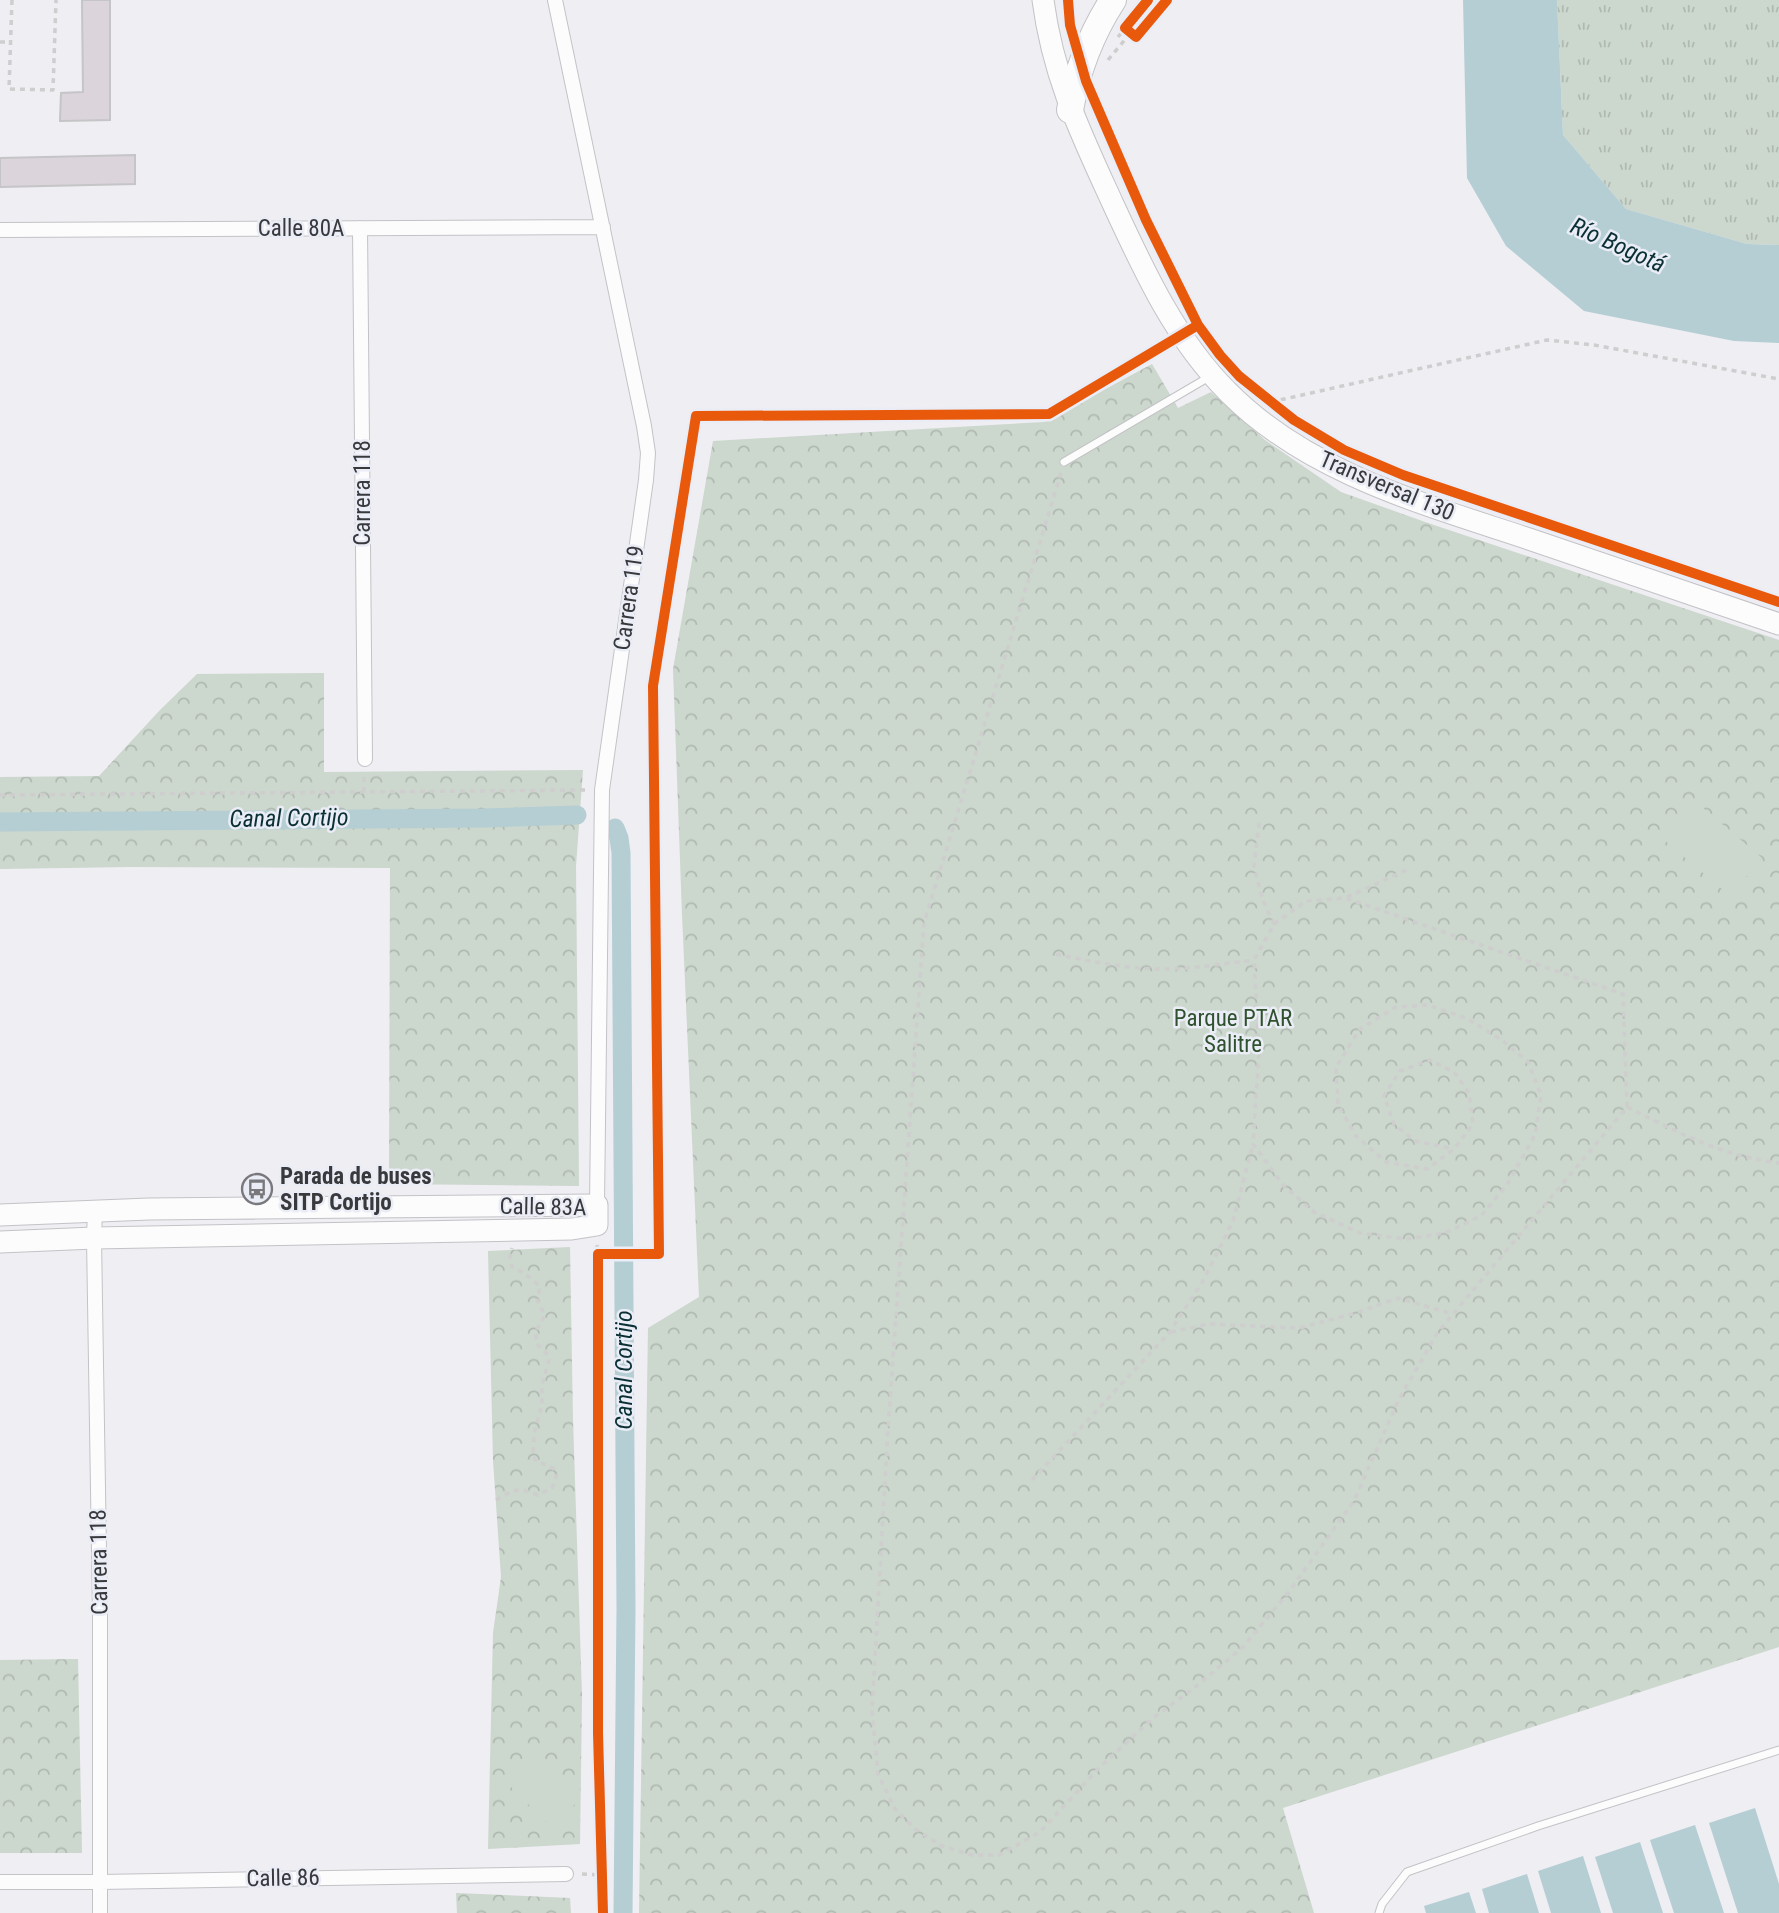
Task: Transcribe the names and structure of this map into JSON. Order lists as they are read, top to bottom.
{
  "streets": {
    "street": [
      "Calle 80A",
      "Transversal 130",
      "Carrera 118",
      "Carrera 119",
      "Calle 83A",
      "Calle 86"
    ]
  },
  "crossings": [
    ["Calle 80A", "Carrera 118"],
    ["Calle 80A", "Carrera 119"],
    ["Carrera 118", "Calle 83A"],
    ["Carrera 118", "Calle 86"],
    ["Carrera 119", "Calle 83A"]
  ],
  "water": ["Río Bogotá", "Canal Cortijo"],
  "parks": ["Parque PTAR Salitre"],
  "places": {
    "bus stop": ["Parada de buses SITP Cortijo"]
  }
}
